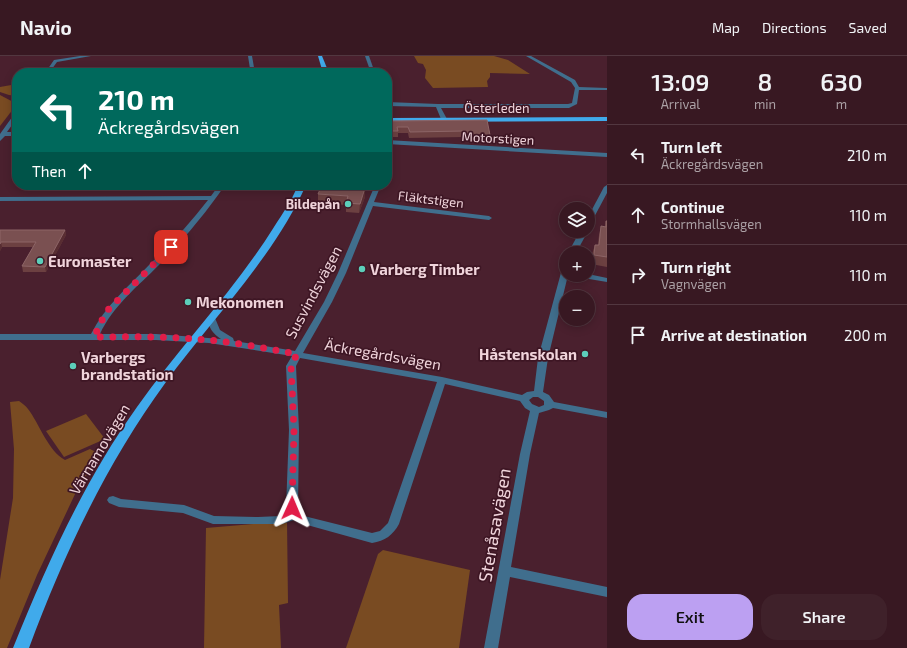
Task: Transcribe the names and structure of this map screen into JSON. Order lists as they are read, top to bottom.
{
  "streets": {
    "main road": ["Österleden", "Värnamovägen"],
    "street": [
      "Motorstigen",
      "Fläktstigen",
      "Susvindsvägen",
      "Äckregårdsvägen",
      "Stenåsavägen"
    ]
  },
  "crossings": [
    ["Fläktstigen", "Susvindsvägen"],
    ["Susvindsvägen", "Äckregårdsvägen"],
    ["Äckregårdsvägen", "Värnamovägen"],
    ["Äckregårdsvägen", "Stenåsavägen"]
  ],
  "places": [
    "Bildepån",
    "Euromaster",
    "Varberg Timber",
    "Mekonomen",
    "Håstenskolan",
    "Varbergs brandstation"
  ],
  "page": {
    "header": "Navio",
    "nav": ["Map", "Directions", "Saved"],
    "eta": [
      "13:09",
      "Arrival",
      "8",
      "min",
      "630",
      "m"
    ],
    "turn": ["210 m", "Äckregårdsvägen"],
    "list": [
      {
        "name": "Turn left",
        "note": "Äckregårdsvägen",
        "value": "210 m"
      },
      {
        "name": "Continue",
        "note": "Stormhallsvägen",
        "value": "110 m"
      },
      {
        "name": "Turn right",
        "note": "Vagnvägen",
        "value": "110 m"
      },
      {
        "name": "Arrive at destination",
        "value": "200 m"
      }
    ],
    "then": "Then",
    "map_buttons": ["+", "−"],
    "buttons": ["Exit", "Share"]
  }
}
